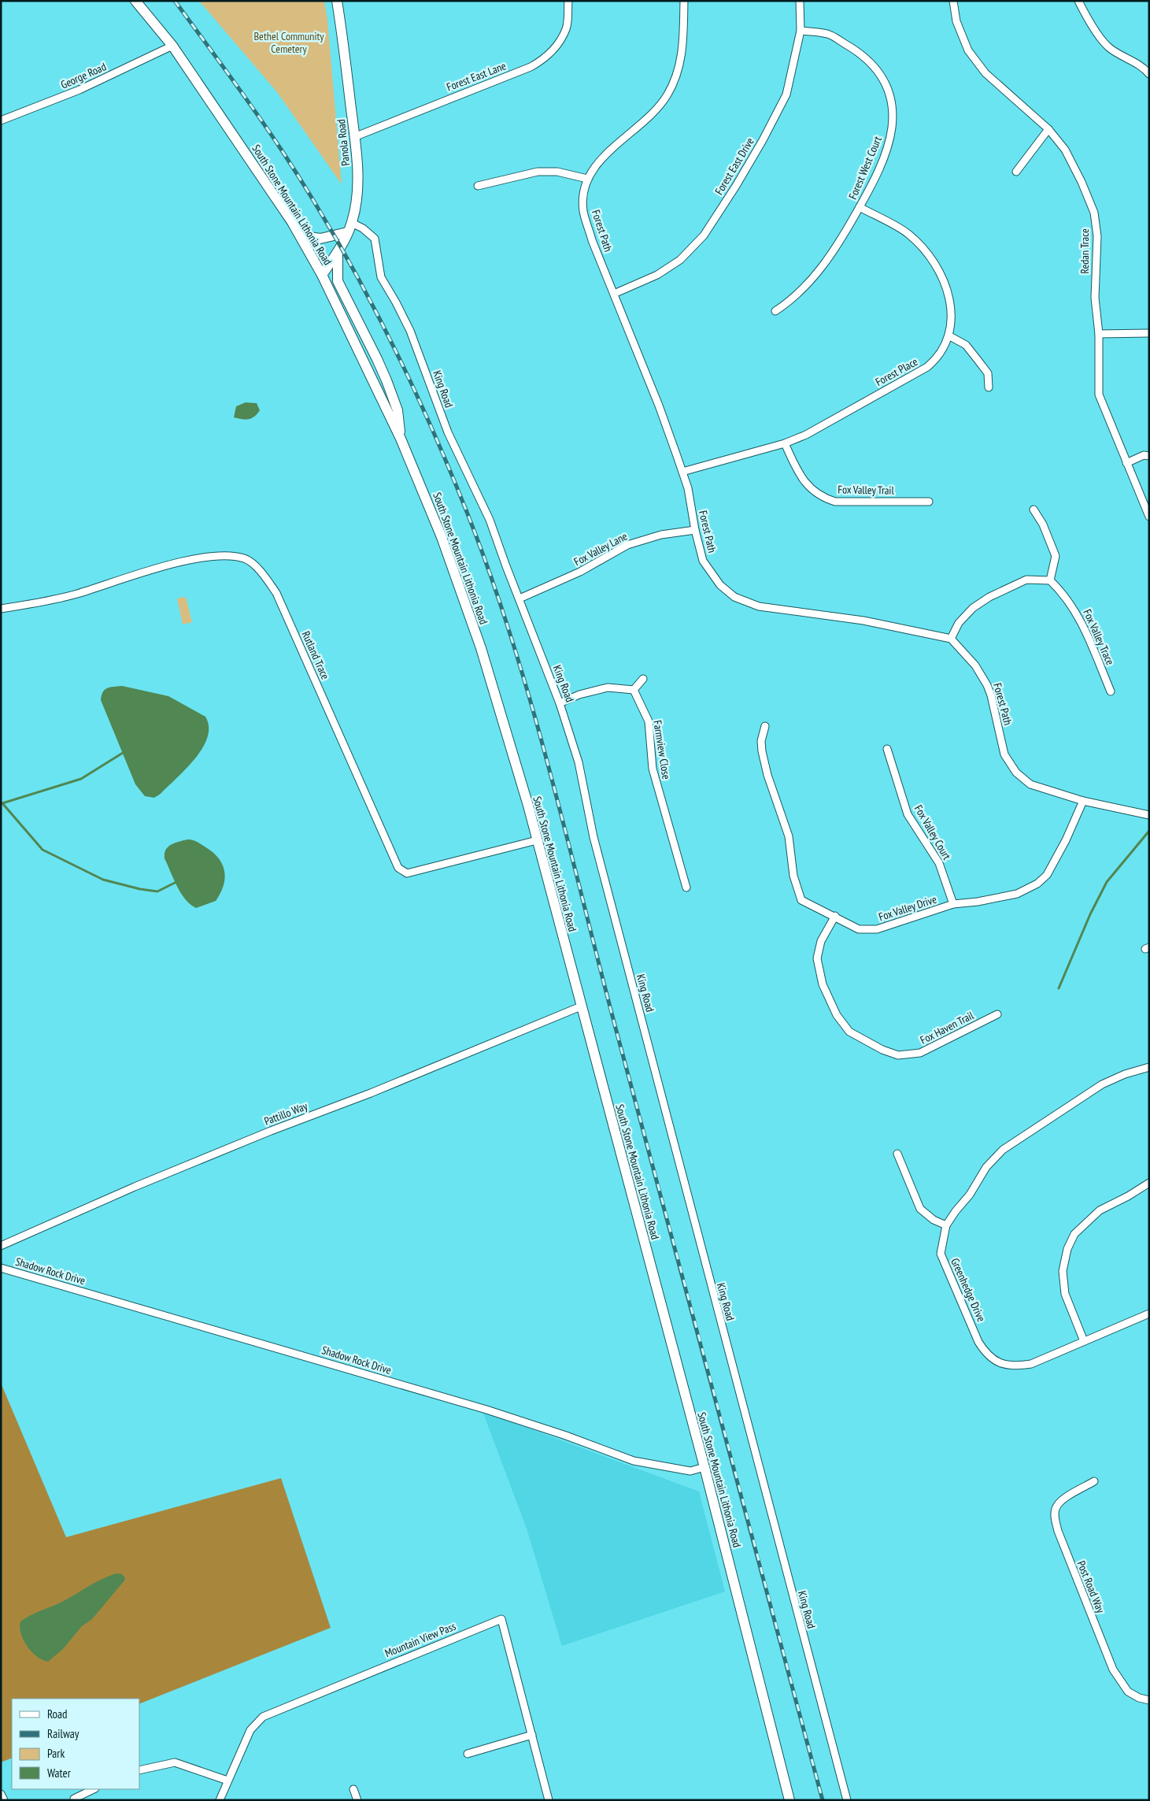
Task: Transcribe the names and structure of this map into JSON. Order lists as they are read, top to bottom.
{
  "streets": {
    "main road": ["Panola Road", "South Stone Mountain Lithonia Road"],
    "street": [
      "George Road",
      "Forest East Lane",
      "Forest East Drive",
      "Forest West Court",
      "Forest Path",
      "Redan Trace",
      "Forest Place",
      "King Road",
      "Fox Valley Trail",
      "Fox Valley Lane",
      "Fox Valley Trace",
      "Rutland Trace",
      "Farmview Close",
      "Fox Valley Court",
      "Fox Valley Drive",
      "Fox Haven Trail",
      "Pattillo Way",
      "Shadow Rock Drive",
      "Greenhedge Drive",
      "Post Road Way",
      "Mountain View Pass"
    ]
  },
  "crossings": [
    ["George Road", "South Stone Mountain Lithonia Road"],
    ["Forest East Lane", "Panola Road"],
    ["Panola Road", "South Stone Mountain Lithonia Road"],
    ["Panola Road", "King Road"],
    ["Forest East Drive", "Forest West Court"],
    ["Forest East Drive", "Forest Path"],
    ["Forest West Court", "Forest Place"],
    ["South Stone Mountain Lithonia Road", "Rutland Trace"],
    ["South Stone Mountain Lithonia Road", "Pattillo Way"],
    ["South Stone Mountain Lithonia Road", "Shadow Rock Drive"],
    ["Forest Path", "Forest Place"],
    ["Forest Path", "Fox Valley Lane"],
    ["Forest Path", "Fox Valley Drive"],
    ["Forest Place", "Fox Valley Trail"],
    ["King Road", "Fox Valley Lane"],
    ["Fox Valley Court", "Fox Valley Drive"],
    ["Fox Valley Drive", "Fox Haven Trail"]
  ],
  "parks": ["Bethel Community Cemetery"],
  "legend": [
    "Road",
    "Railway",
    "Park",
    "Water"
  ]
}
